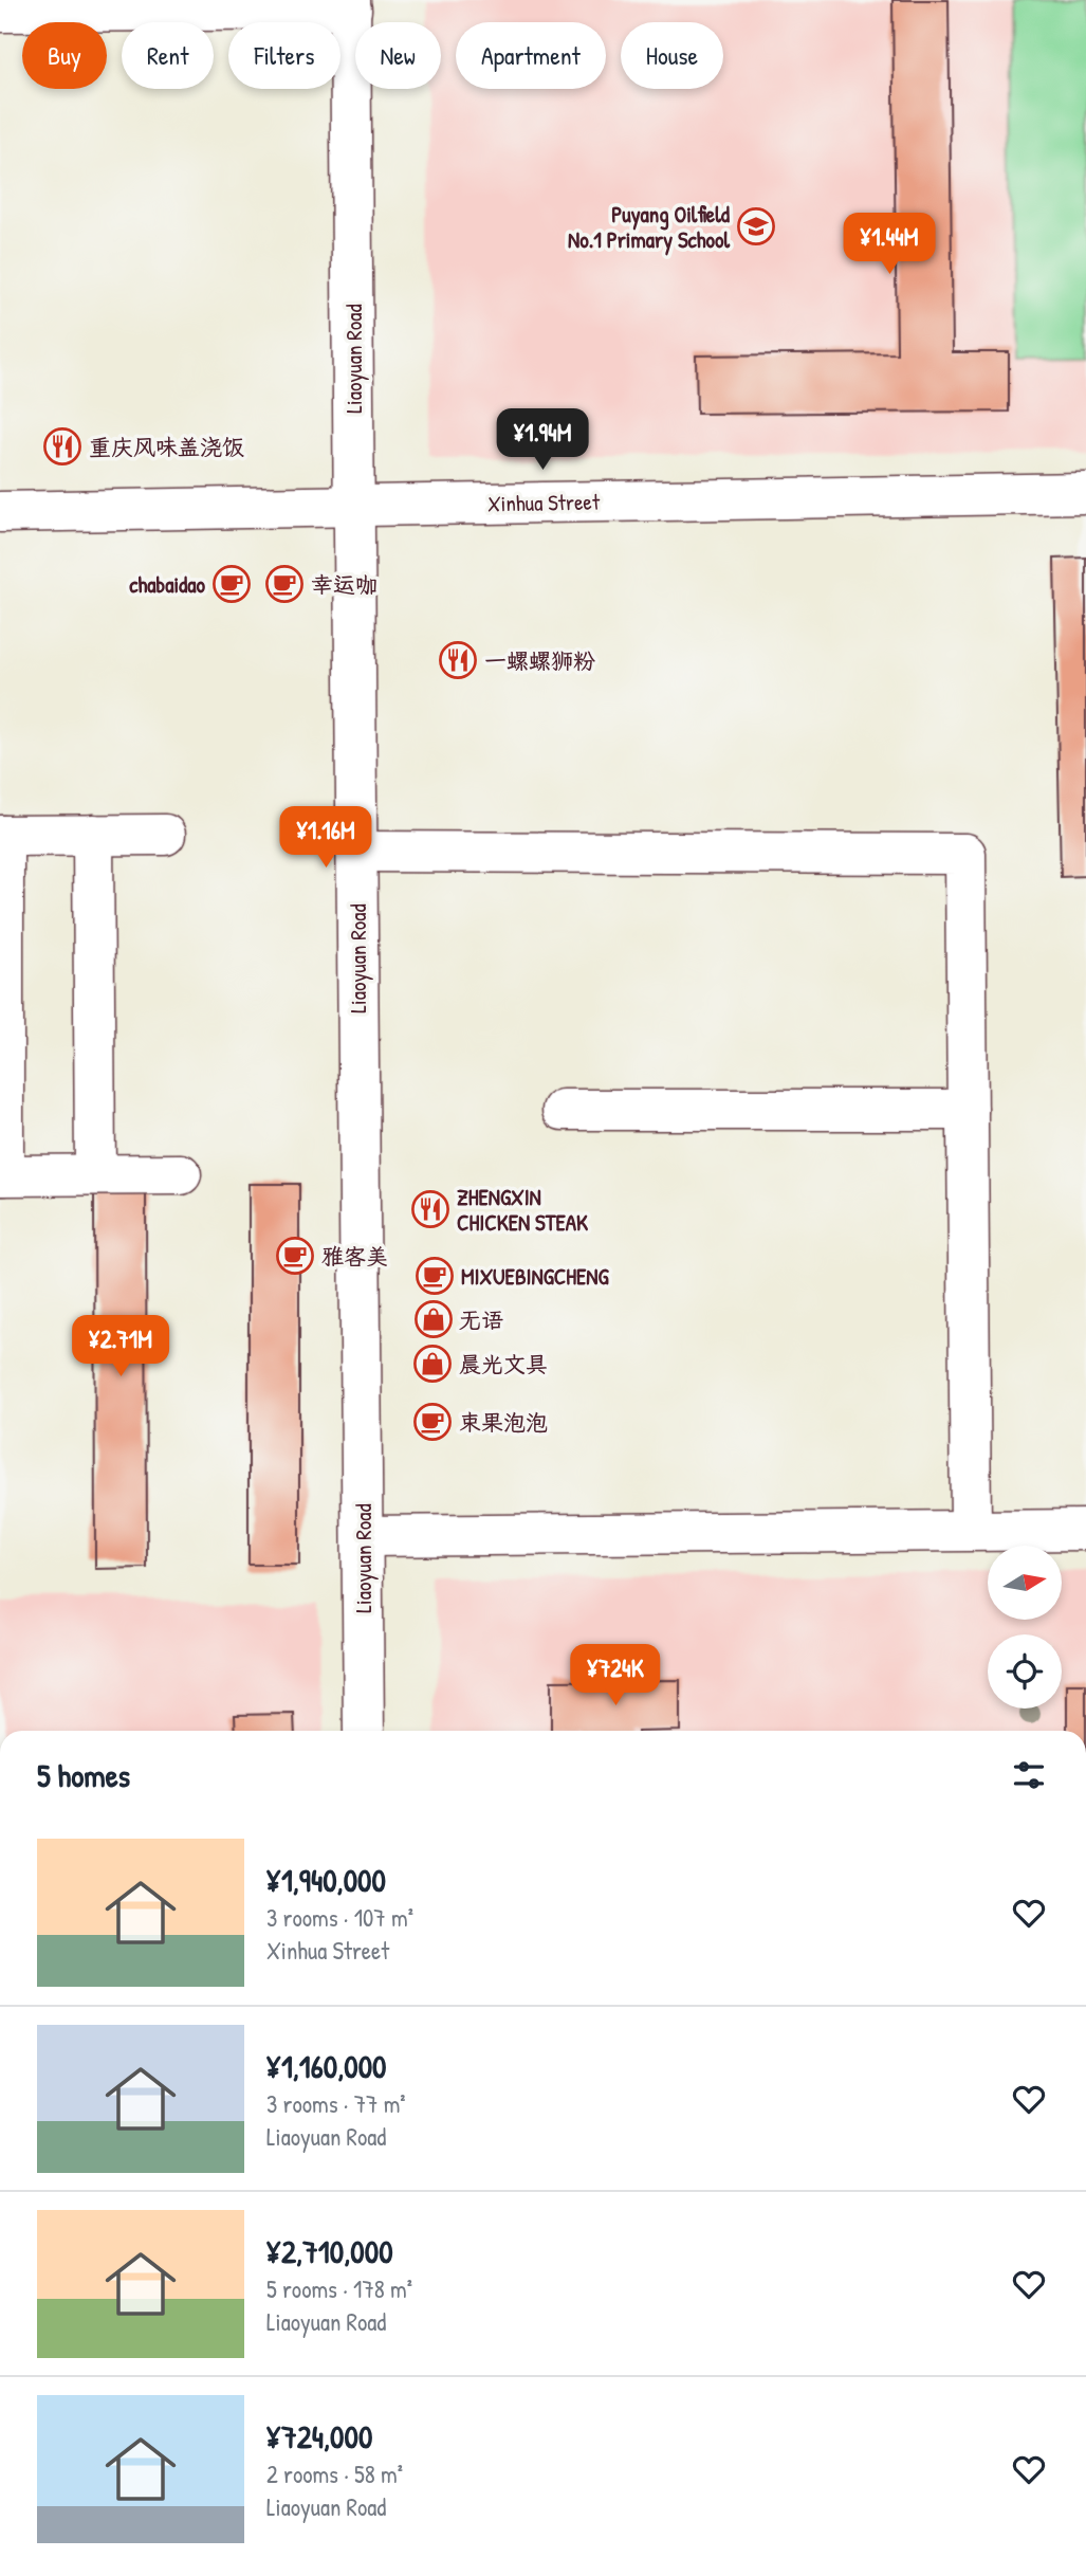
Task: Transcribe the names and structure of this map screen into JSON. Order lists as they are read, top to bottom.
{
  "streets": {
    "street": ["Liaoyuan Road", "Xinhua Street"]
  },
  "crossings": [
    ["Liaoyuan Road", "Xinhua Street"]
  ],
  "places": {
    "school or university": ["Puyang Oilfield No.1 Primary School"],
    "restaurant": ["重庆风味盖浇饭", "一螺螺狮粉", "ZHENGXIN CHICKEN STEAK"],
    "cafe": [
      "chabaidao",
      "幸运咖",
      "雅客美",
      "MIXUEBINGCHENG",
      "束果泡泡"
    ],
    "shop": ["无语", "晨光文具"]
  },
  "north": "right",
  "page": {
    "chip": [
      "Buy",
      "Rent",
      "Filters",
      "New",
      "Apartment",
      "House"
    ],
    "price": [
      "¥1.44M",
      "¥1.94M",
      "¥1.16M",
      "¥2.71M",
      "¥724K"
    ],
    "heading": "5 homes",
    "list": [
      {
        "name": "¥1,940,000",
        "note": "3 rooms · 107 m² · Xinhua Street"
      },
      {
        "name": "¥1,160,000",
        "note": "3 rooms · 77 m² · Liaoyuan Road"
      },
      {
        "name": "¥2,710,000",
        "note": "5 rooms · 178 m² · Liaoyuan Road"
      },
      {
        "name": "¥724,000",
        "note": "2 rooms · 58 m² · Liaoyuan Road"
      }
    ]
  }
}
